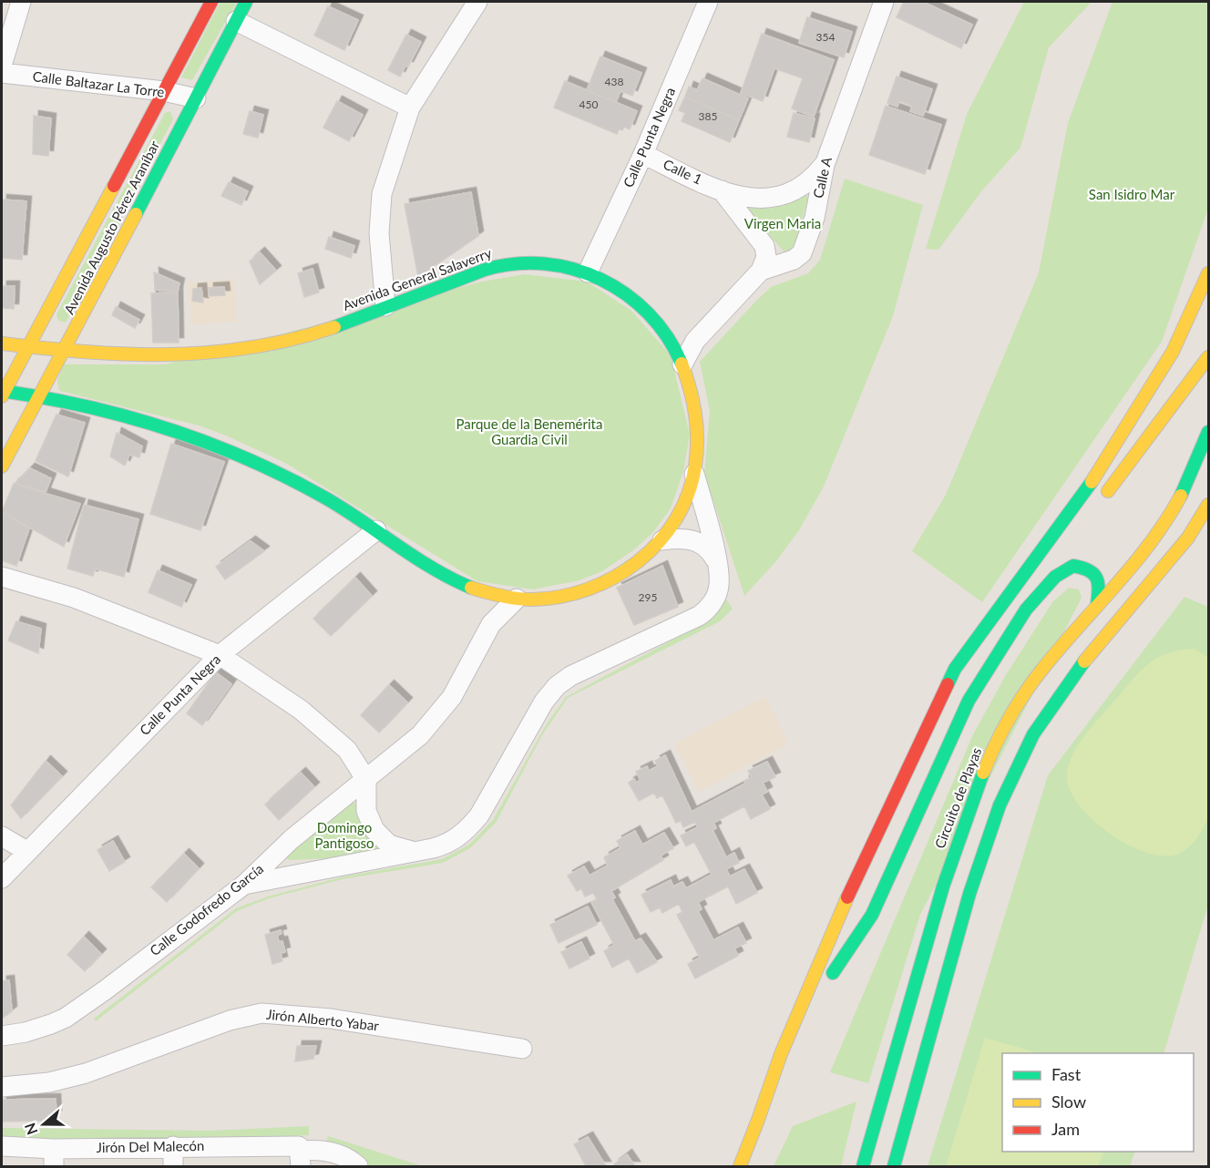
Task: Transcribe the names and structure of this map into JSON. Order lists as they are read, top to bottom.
{
  "streets": {
    "main road": ["Avenida Augusto Pérez Araníbar", "Avenida General Salaverry", "Circuito de Playas"],
    "street": [
      "Calle Baltazar La Torre",
      "Calle Punta Negra",
      "Calle 1",
      "Calle A",
      "Calle Godofredo García",
      "Jirón Alberto Yabar",
      "Jirón Del Malecón"
    ]
  },
  "crossings": [
    ["Calle Baltazar La Torre", "Avenida Augusto Pérez Araníbar"],
    ["Calle Punta Negra", "Calle 1"],
    ["Calle Punta Negra", "Avenida General Salaverry"],
    ["Calle 1", "Calle A"],
    ["Calle A", "Avenida General Salaverry"],
    ["Avenida Augusto Pérez Araníbar", "Avenida General Salaverry"],
    ["Avenida General Salaverry", "Calle Godofredo García"]
  ],
  "parks": [
    "San Isidro Mar",
    "Virgen Maria",
    "Parque de la Benemérita Guardia Civil",
    "Domingo Pantigoso"
  ],
  "house_numbers": [
    "354",
    "438",
    "450",
    "385",
    "295"
  ],
  "legend": ["Fast", "Slow", "Jam"],
  "north": "left"
}
